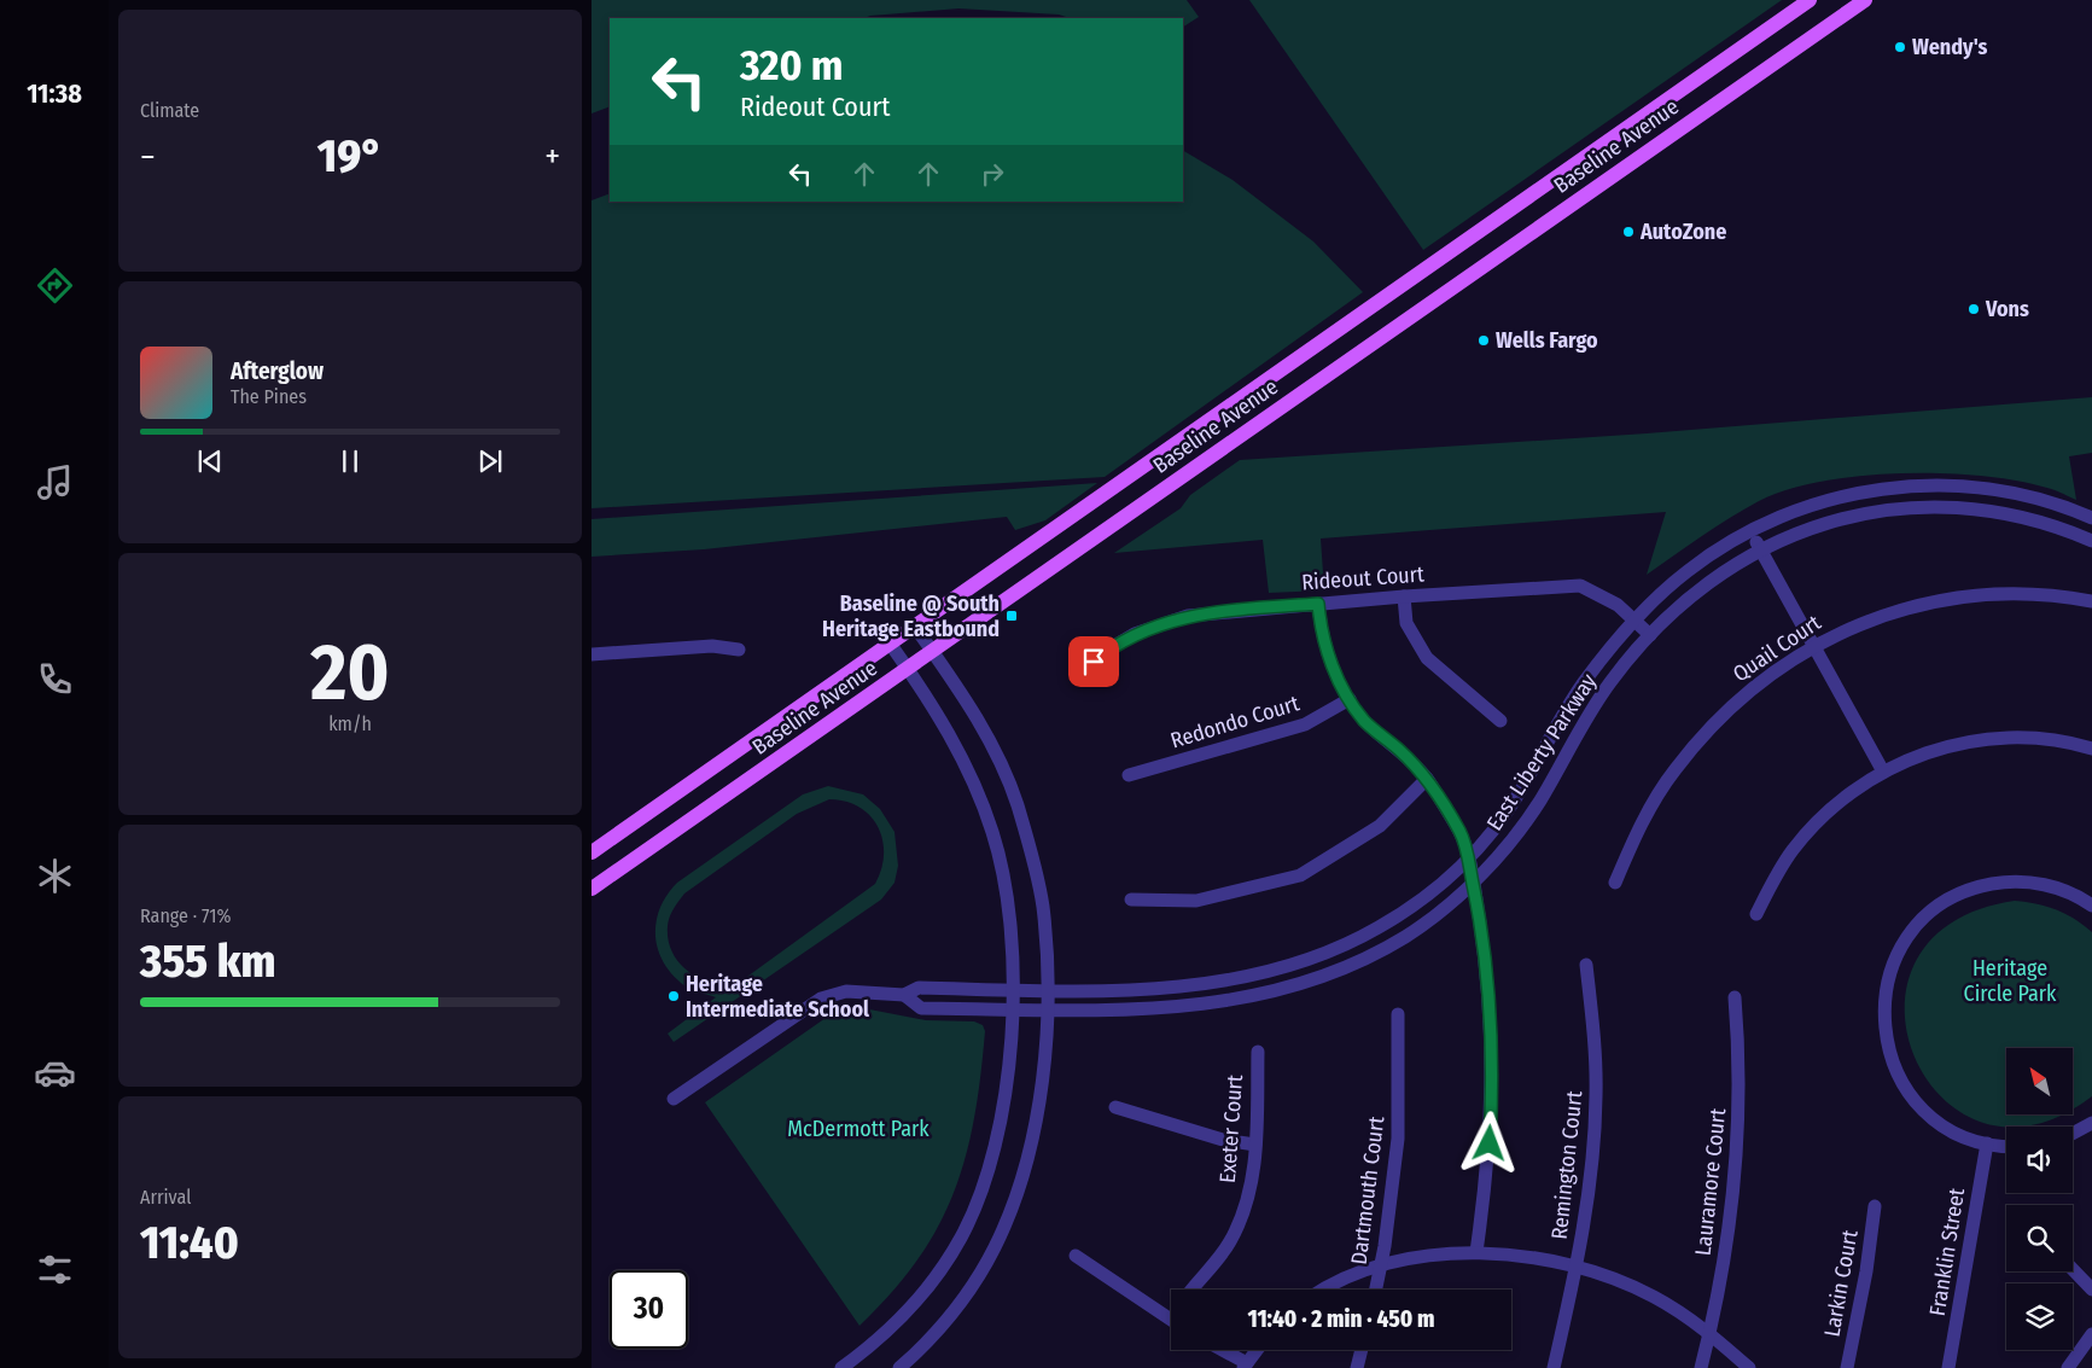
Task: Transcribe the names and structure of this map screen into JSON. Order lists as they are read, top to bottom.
{
  "streets": {
    "main road": ["Baseline Avenue"],
    "street": [
      "Rideout Court",
      "Quail Court",
      "Redondo Court",
      "East Liberty Parkway",
      "Exeter Court",
      "Remington Court",
      "Lauramore Court",
      "Dartmouth Court",
      "Franklin Street",
      "Larkin Court"
    ]
  },
  "crossings": [
    ["Rideout Court", "East Liberty Parkway"]
  ],
  "parks": ["Heritage Circle Park", "McDermott Park"],
  "places": {
    "other": [
      "Wendy's",
      "AutoZone",
      "Vons",
      "Wells Fargo",
      "Heritage Intermediate School"
    ],
    "transit": ["Baseline @ South Heritage Eastbound"]
  },
  "north": "top left",
  "page": {
    "tabs": "11:38",
    "tile": [
      "Climate",
      ["20", "km/h"],
      ["Range · 71%", "355 km"],
      ["Arrival", "11:40"]
    ],
    "turn": ["320 m", "Rideout Court"],
    "heat": ["−", "19°", "+"],
    "song": ["Afterglow", "The Pines"],
    "limit": "30",
    "trip": "11:40 · 2 min · 450 m"
  }
}
